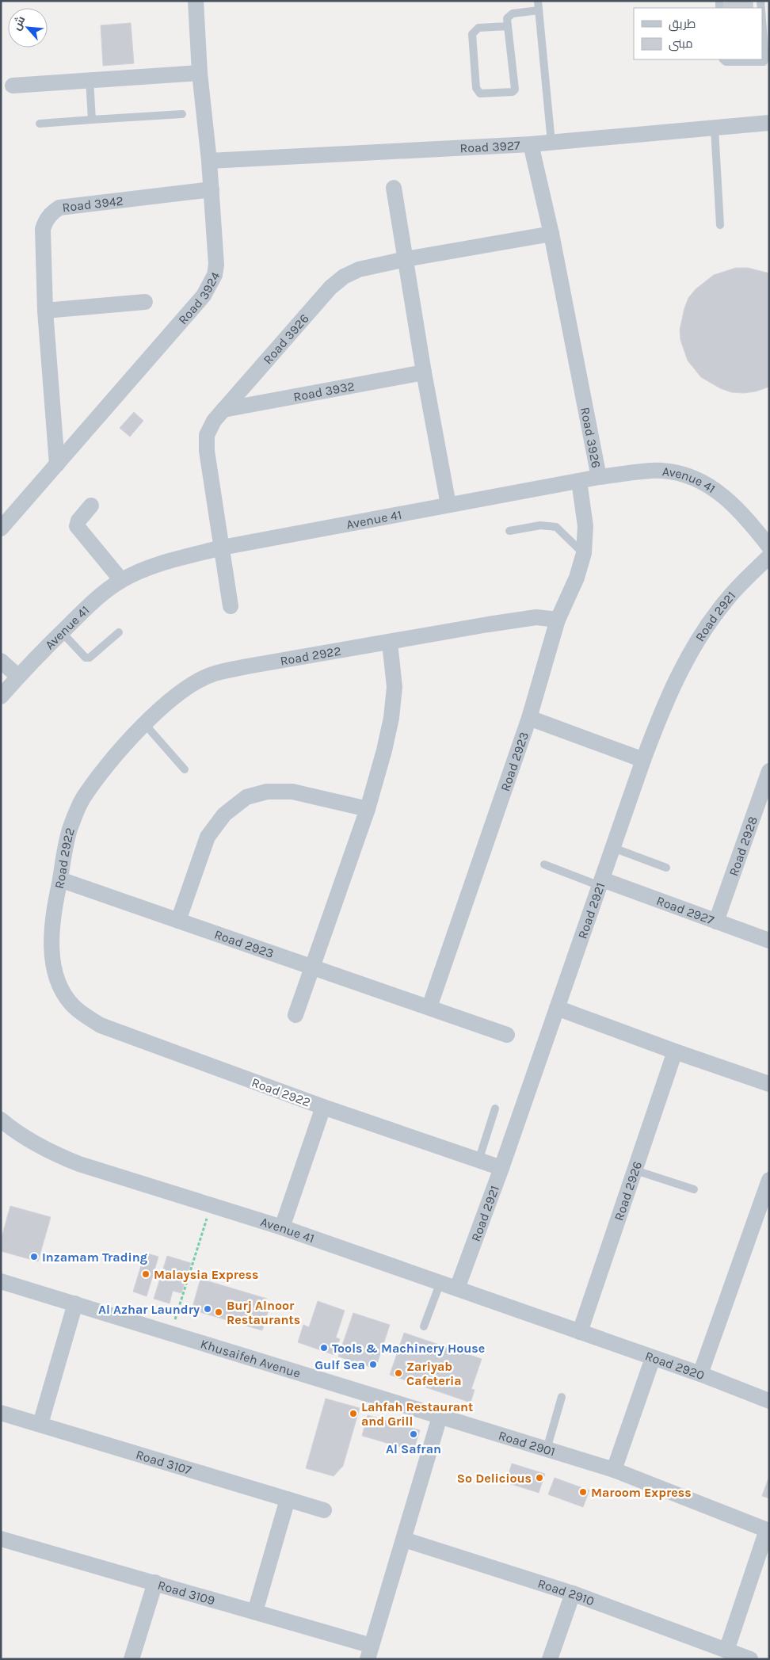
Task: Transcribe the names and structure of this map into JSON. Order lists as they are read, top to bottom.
{
  "streets": {
    "street": [
      "Road 3927",
      "Road 3942",
      "Road 3924",
      "Road 3926",
      "Road 3932",
      "Avenue 41",
      "Road 2921",
      "Road 2922",
      "Road 2923",
      "Road 2928",
      "Road 2927",
      "Road 2926",
      "Khusaifeh Avenue",
      "Road 2920",
      "Road 2901",
      "Road 3107",
      "Road 3109",
      "Road 2910"
    ]
  },
  "crossings": [
    ["Road 3927", "Road 3924"],
    ["Road 3927", "Road 3926"],
    ["Road 3942", "Road 3924"],
    ["Road 3926", "Road 3932"],
    ["Road 3926", "Avenue 41"],
    ["Avenue 41", "Road 2921"],
    ["Avenue 41", "Road 2922"],
    ["Avenue 41", "Road 2923"],
    ["Avenue 41", "Road 2926"],
    ["Avenue 41", "Road 2920"],
    ["Road 2921", "Road 2922"],
    ["Road 2921", "Road 2923"],
    ["Road 2921", "Road 2927"],
    ["Road 2922", "Road 2923"],
    ["Road 2928", "Road 2927"],
    ["Road 2926", "Road 2920"],
    ["Khusaifeh Avenue", "Road 2901"]
  ],
  "places": [
    "Inzamam Trading",
    "Malaysia Express",
    "Al Azhar Laundry",
    "Burj Alnoor Restaurants",
    "Tools & Machinery House",
    "Gulf Sea",
    "Zariyab Cafeteria",
    "Lahfah Restaurant and Grill",
    "Al Safran",
    "So Delicious",
    "Maroom Express"
  ],
  "legend": ["طريق", "مبنى"],
  "north": "top left"
}
